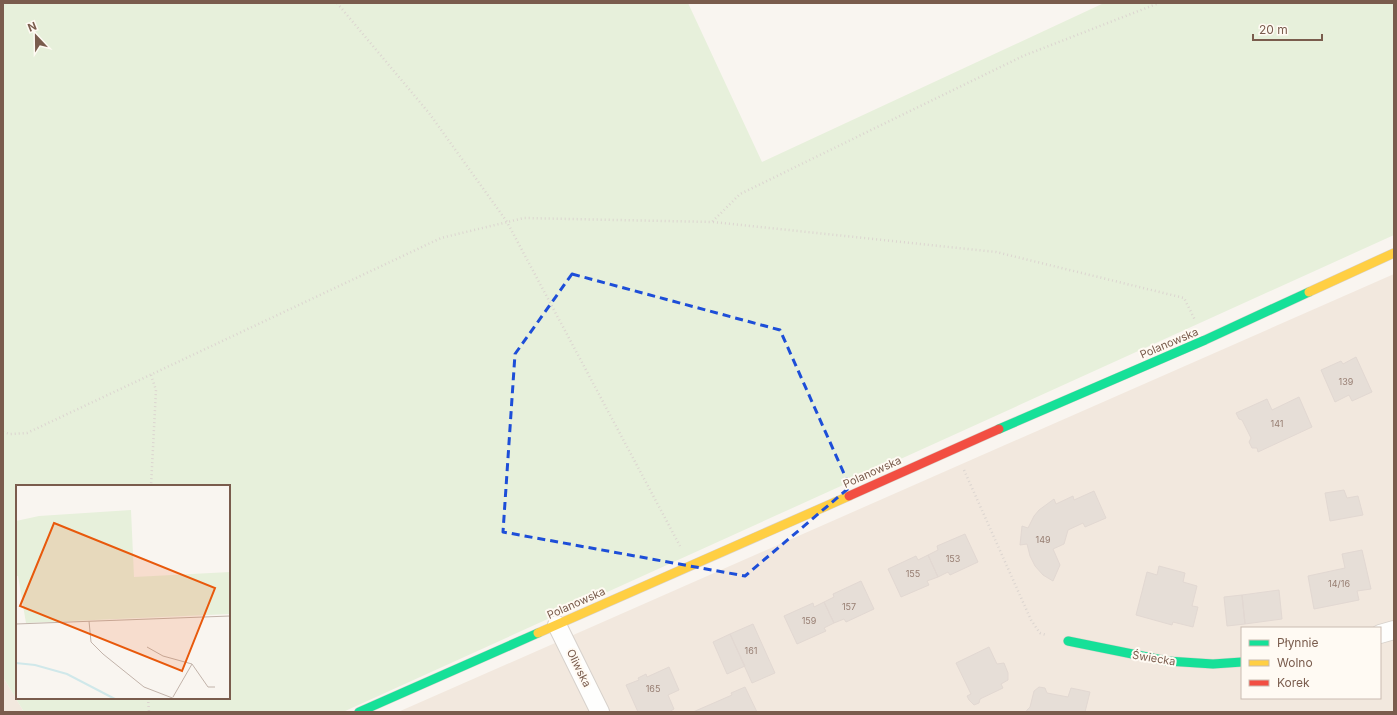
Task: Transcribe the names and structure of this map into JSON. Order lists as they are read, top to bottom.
{
  "streets": {
    "street": ["Polanowska", "Świecka", "Oliwska"]
  },
  "crossings": [
    ["Polanowska", "Oliwska"]
  ],
  "house_numbers": [
    "139",
    "141",
    "149",
    "153",
    "155",
    "14/16",
    "157",
    "159",
    "161",
    "165"
  ],
  "legend": ["Płynnie", "Wolno", "Korek"],
  "scale_bar": "20 m",
  "north": "top"
}
